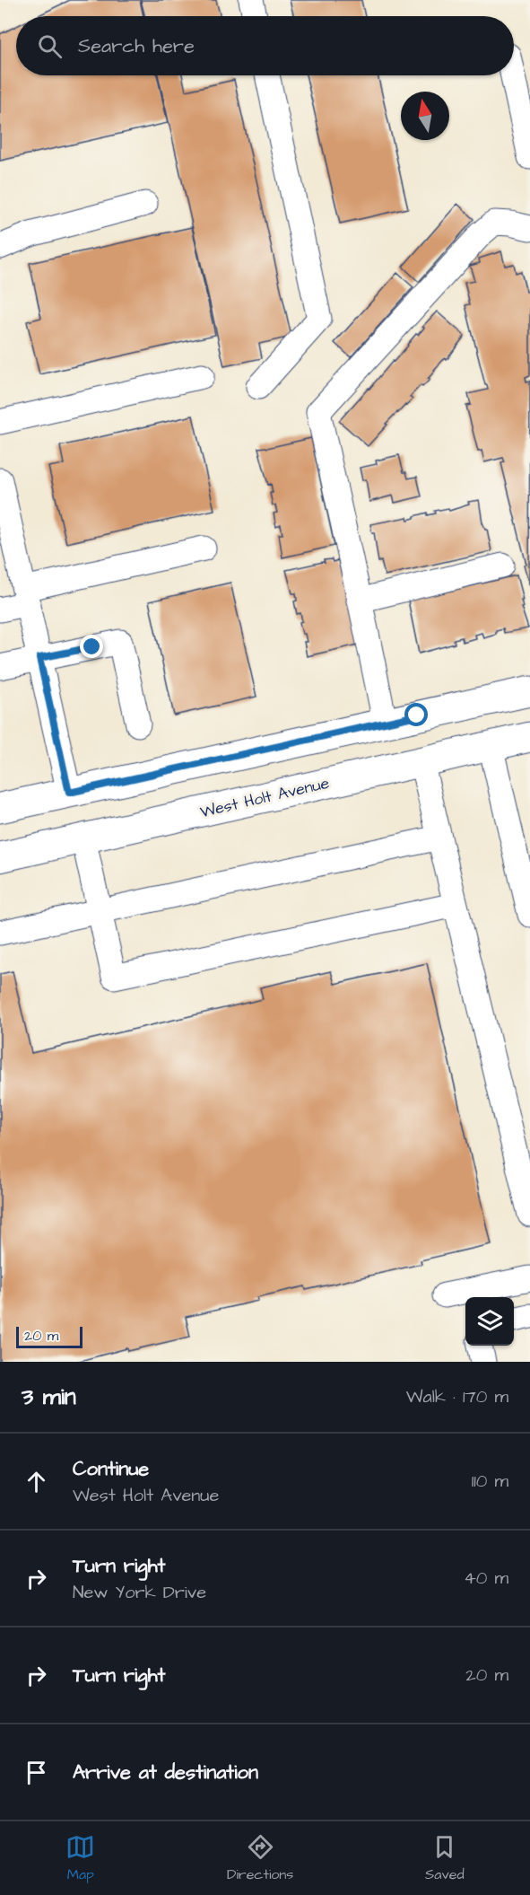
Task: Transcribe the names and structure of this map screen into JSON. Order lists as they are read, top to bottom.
{
  "streets": {
    "main road": ["West Holt Avenue"]
  },
  "scale_bar": "20 m",
  "north": "top",
  "page": {
    "search": "Search here",
    "scale": "20 m",
    "heading": ["3 min", "Walk · 170 m"],
    "list": [
      ["Continue", "West Holt Avenue", "110 m"],
      ["Turn right", "New York Drive", "40 m"],
      ["Turn right", "20 m"],
      "Arrive at destination"
    ],
    "nav": ["Map", "Directions", "Saved"]
  }
}
